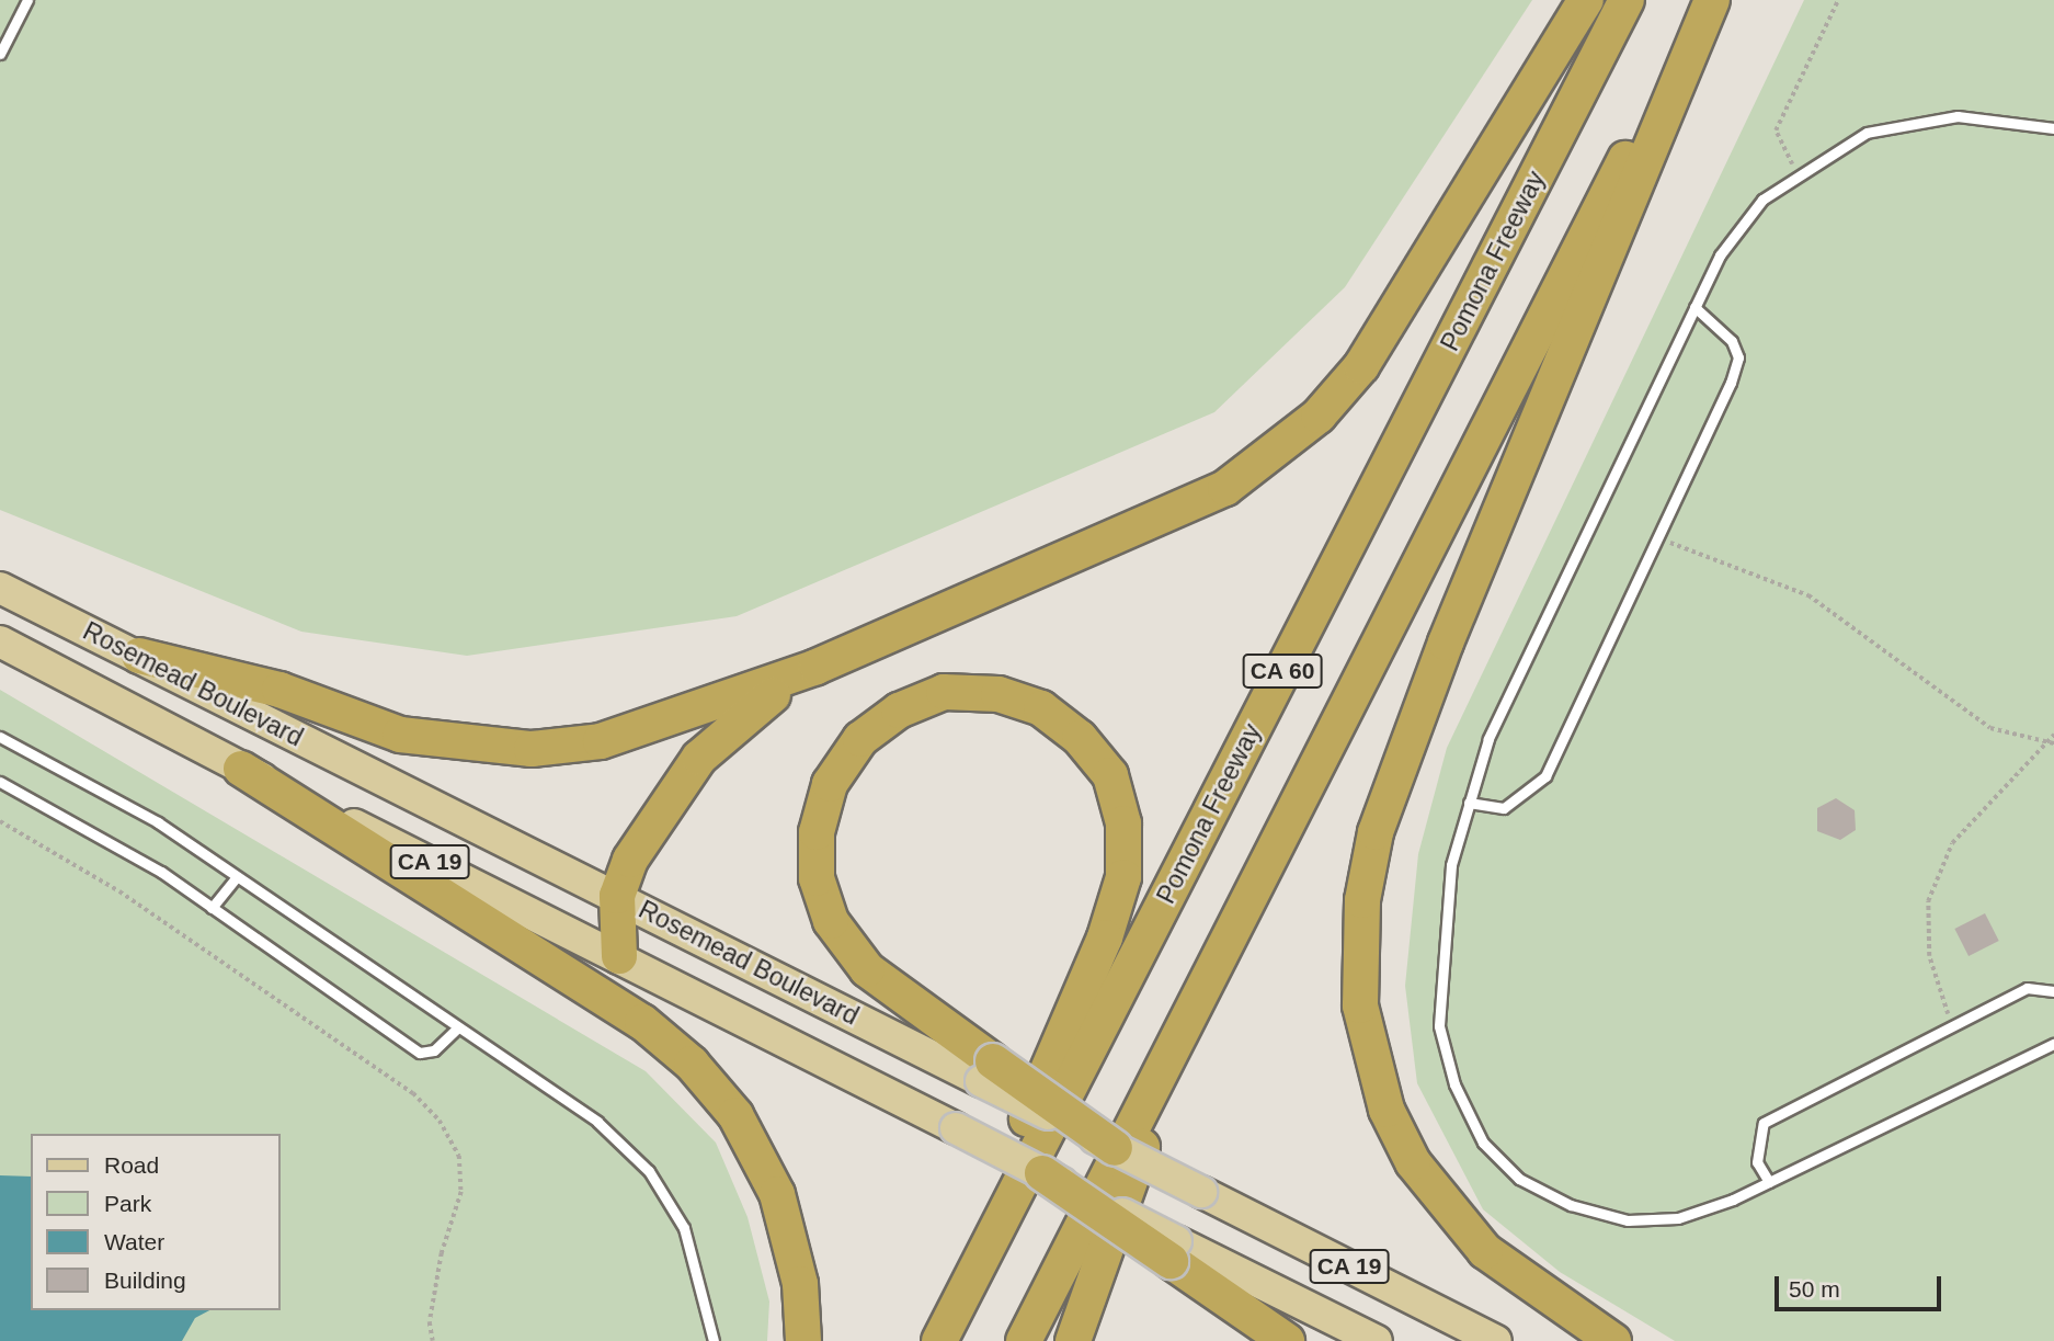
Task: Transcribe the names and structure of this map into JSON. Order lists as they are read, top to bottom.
{
  "streets": {
    "highway": ["Pomona Freeway", "CA 60"],
    "main road": ["Rosemead Boulevard", "CA 19"]
  },
  "legend": [
    "Road",
    "Park",
    "Water",
    "Building"
  ],
  "scale_bar": "50 m"
}
